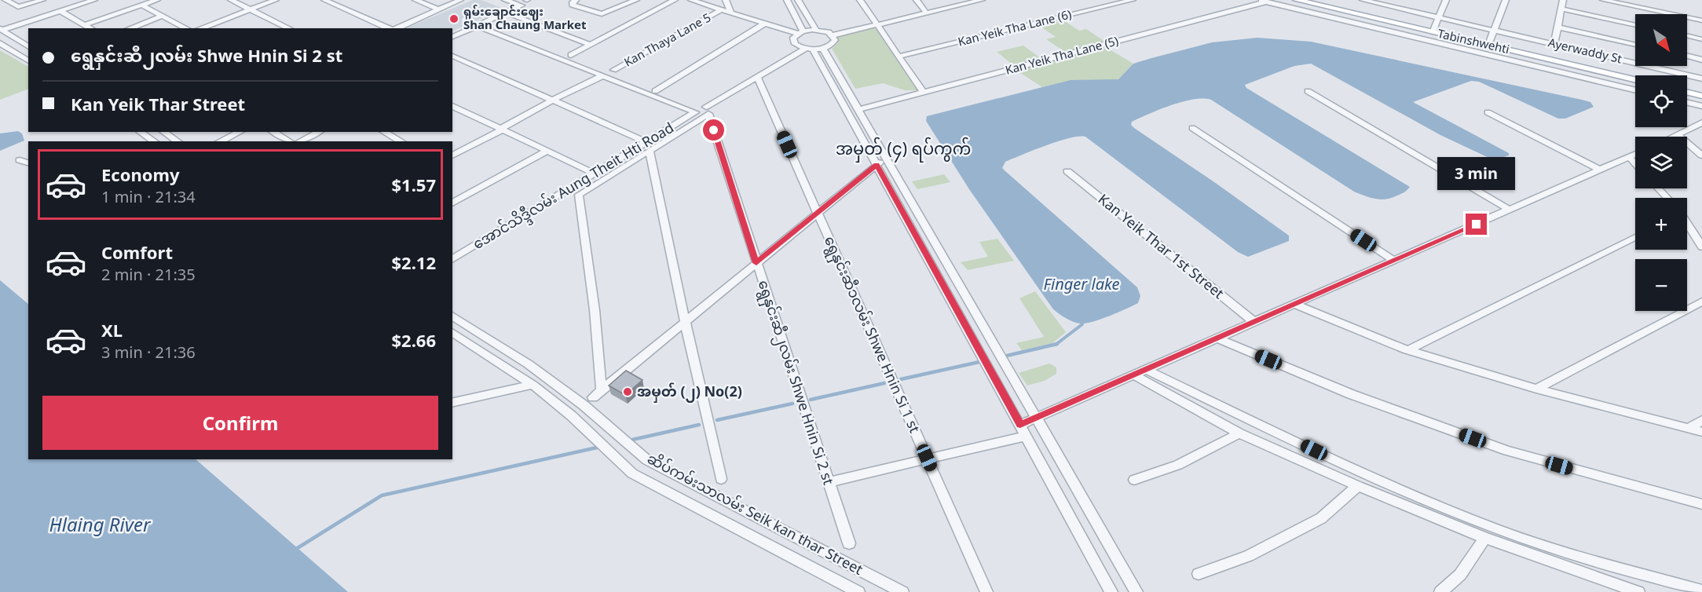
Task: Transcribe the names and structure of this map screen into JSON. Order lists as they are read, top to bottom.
{
  "streets": {
    "main road": ["Tabinshwehti"],
    "street": [
      "Kan Yeik Tha Lane (6)",
      "Kan Thaya Lane 5",
      "Ayerwaddy St",
      "Kan Yeik Tha Lane (5)",
      "အောင်သိဒ္ဒီလမ်း Aung Theit Hti Road",
      "Kan Yeik Thar 1st Street",
      "ရွေနှင်းဆီ၁လမ်း Shwe Hnin Si 1 st",
      "ရွေနှင်းဆီ၂လမ်း Shwe Hnin Si 2 st",
      "ဆိပ်ကမ်းသာလမ်း Seik kan thar Street"
    ]
  },
  "districts": ["အမှတ် (၄) ရပ်ကွက်"],
  "water": ["Finger lake", "Hlaing River"],
  "places": ["ရှမ်းချောင်းဈေး Shan Chaung Market", "အမှတ် (၂) No(2)"],
  "north": "bottom right",
  "page": {
    "map_buttons": ["+", "−"],
    "banner": ["ရွေနှင်းဆီ၂လမ်း Shwe Hnin Si 2 st", "Kan Yeik Thar Street"],
    "list": [
      {
        "name": "Economy",
        "note": "1 min · 21:34",
        "value": "$1.57"
      },
      {
        "name": "Comfort",
        "note": "2 min · 21:35",
        "value": "$2.12"
      },
      {
        "name": "XL",
        "note": "3 min · 21:36",
        "value": "$2.66"
      }
    ],
    "bubble": "3 min",
    "buttons": "Confirm"
  }
}
